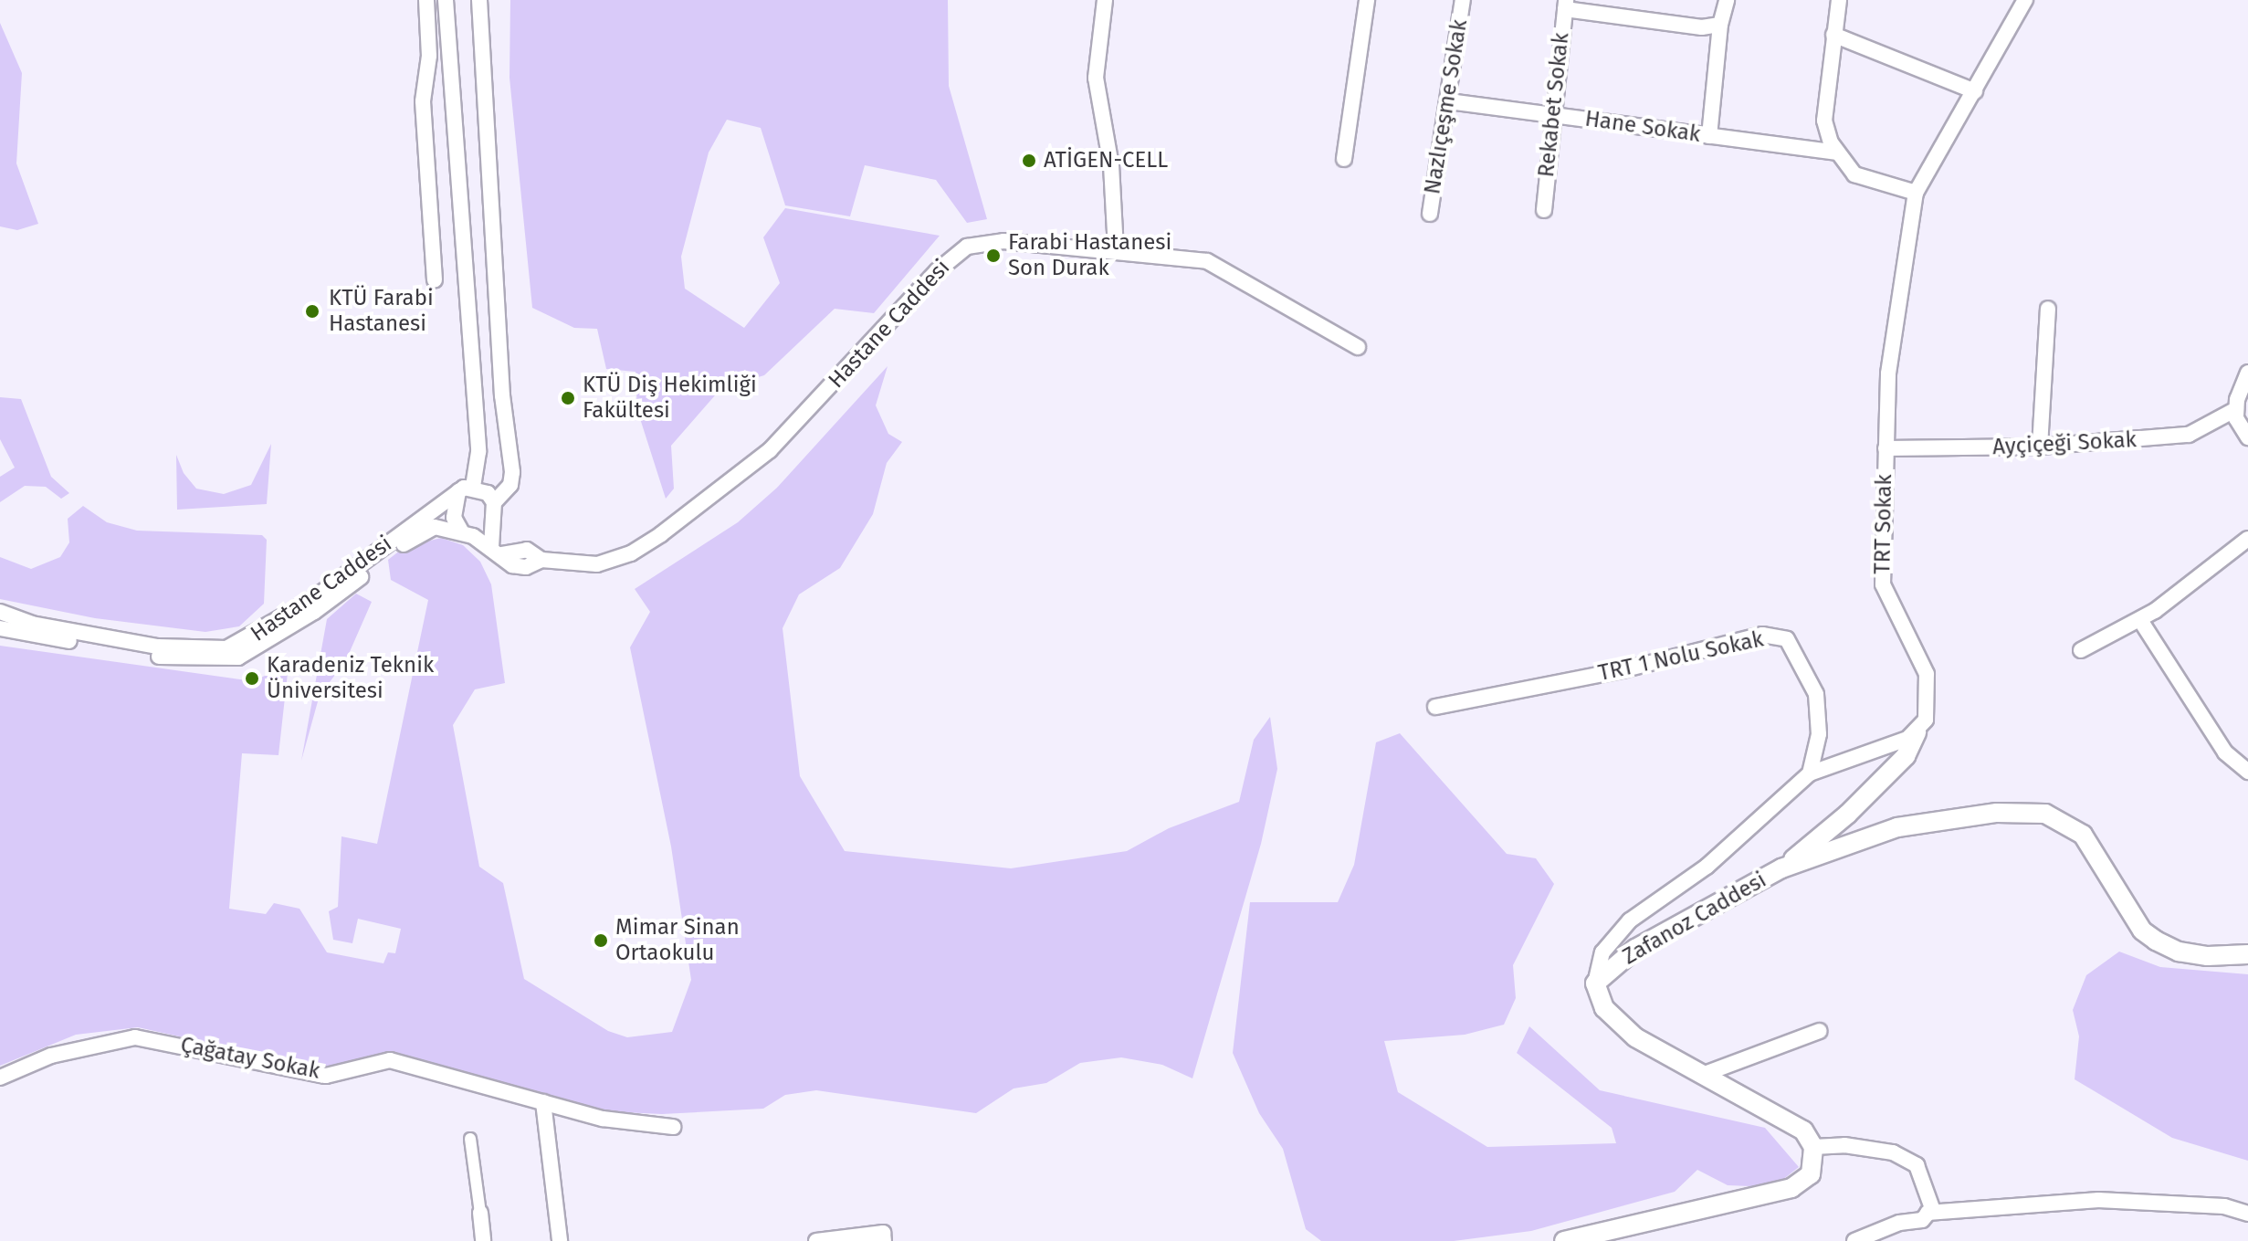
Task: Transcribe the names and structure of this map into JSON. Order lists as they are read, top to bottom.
{
  "streets": {
    "street": [
      "Rekabet Sokak",
      "Nazlıçeşme Sokak",
      "Hane Sokak",
      "Hastane Caddesi",
      "Ayçiçeği Sokak",
      "TRT Sokak",
      "TRT 1 Nolu Sokak",
      "Zafanoz Caddesi",
      "Çağatay Sokak"
    ]
  },
  "crossings": [
    ["Rekabet Sokak", "Hane Sokak"],
    ["Nazlıçeşme Sokak", "Hane Sokak"],
    ["Ayçiçeği Sokak", "TRT Sokak"]
  ],
  "places": [
    "ATİGEN-CELL",
    "Farabi Hastanesi Son Durak",
    "KTÜ Farabi Hastanesi",
    "KTÜ Diş Hekimliği Fakültesi",
    "Karadeniz Teknik Üniversitesi",
    "Mimar Sinan Ortaokulu"
  ]
}
